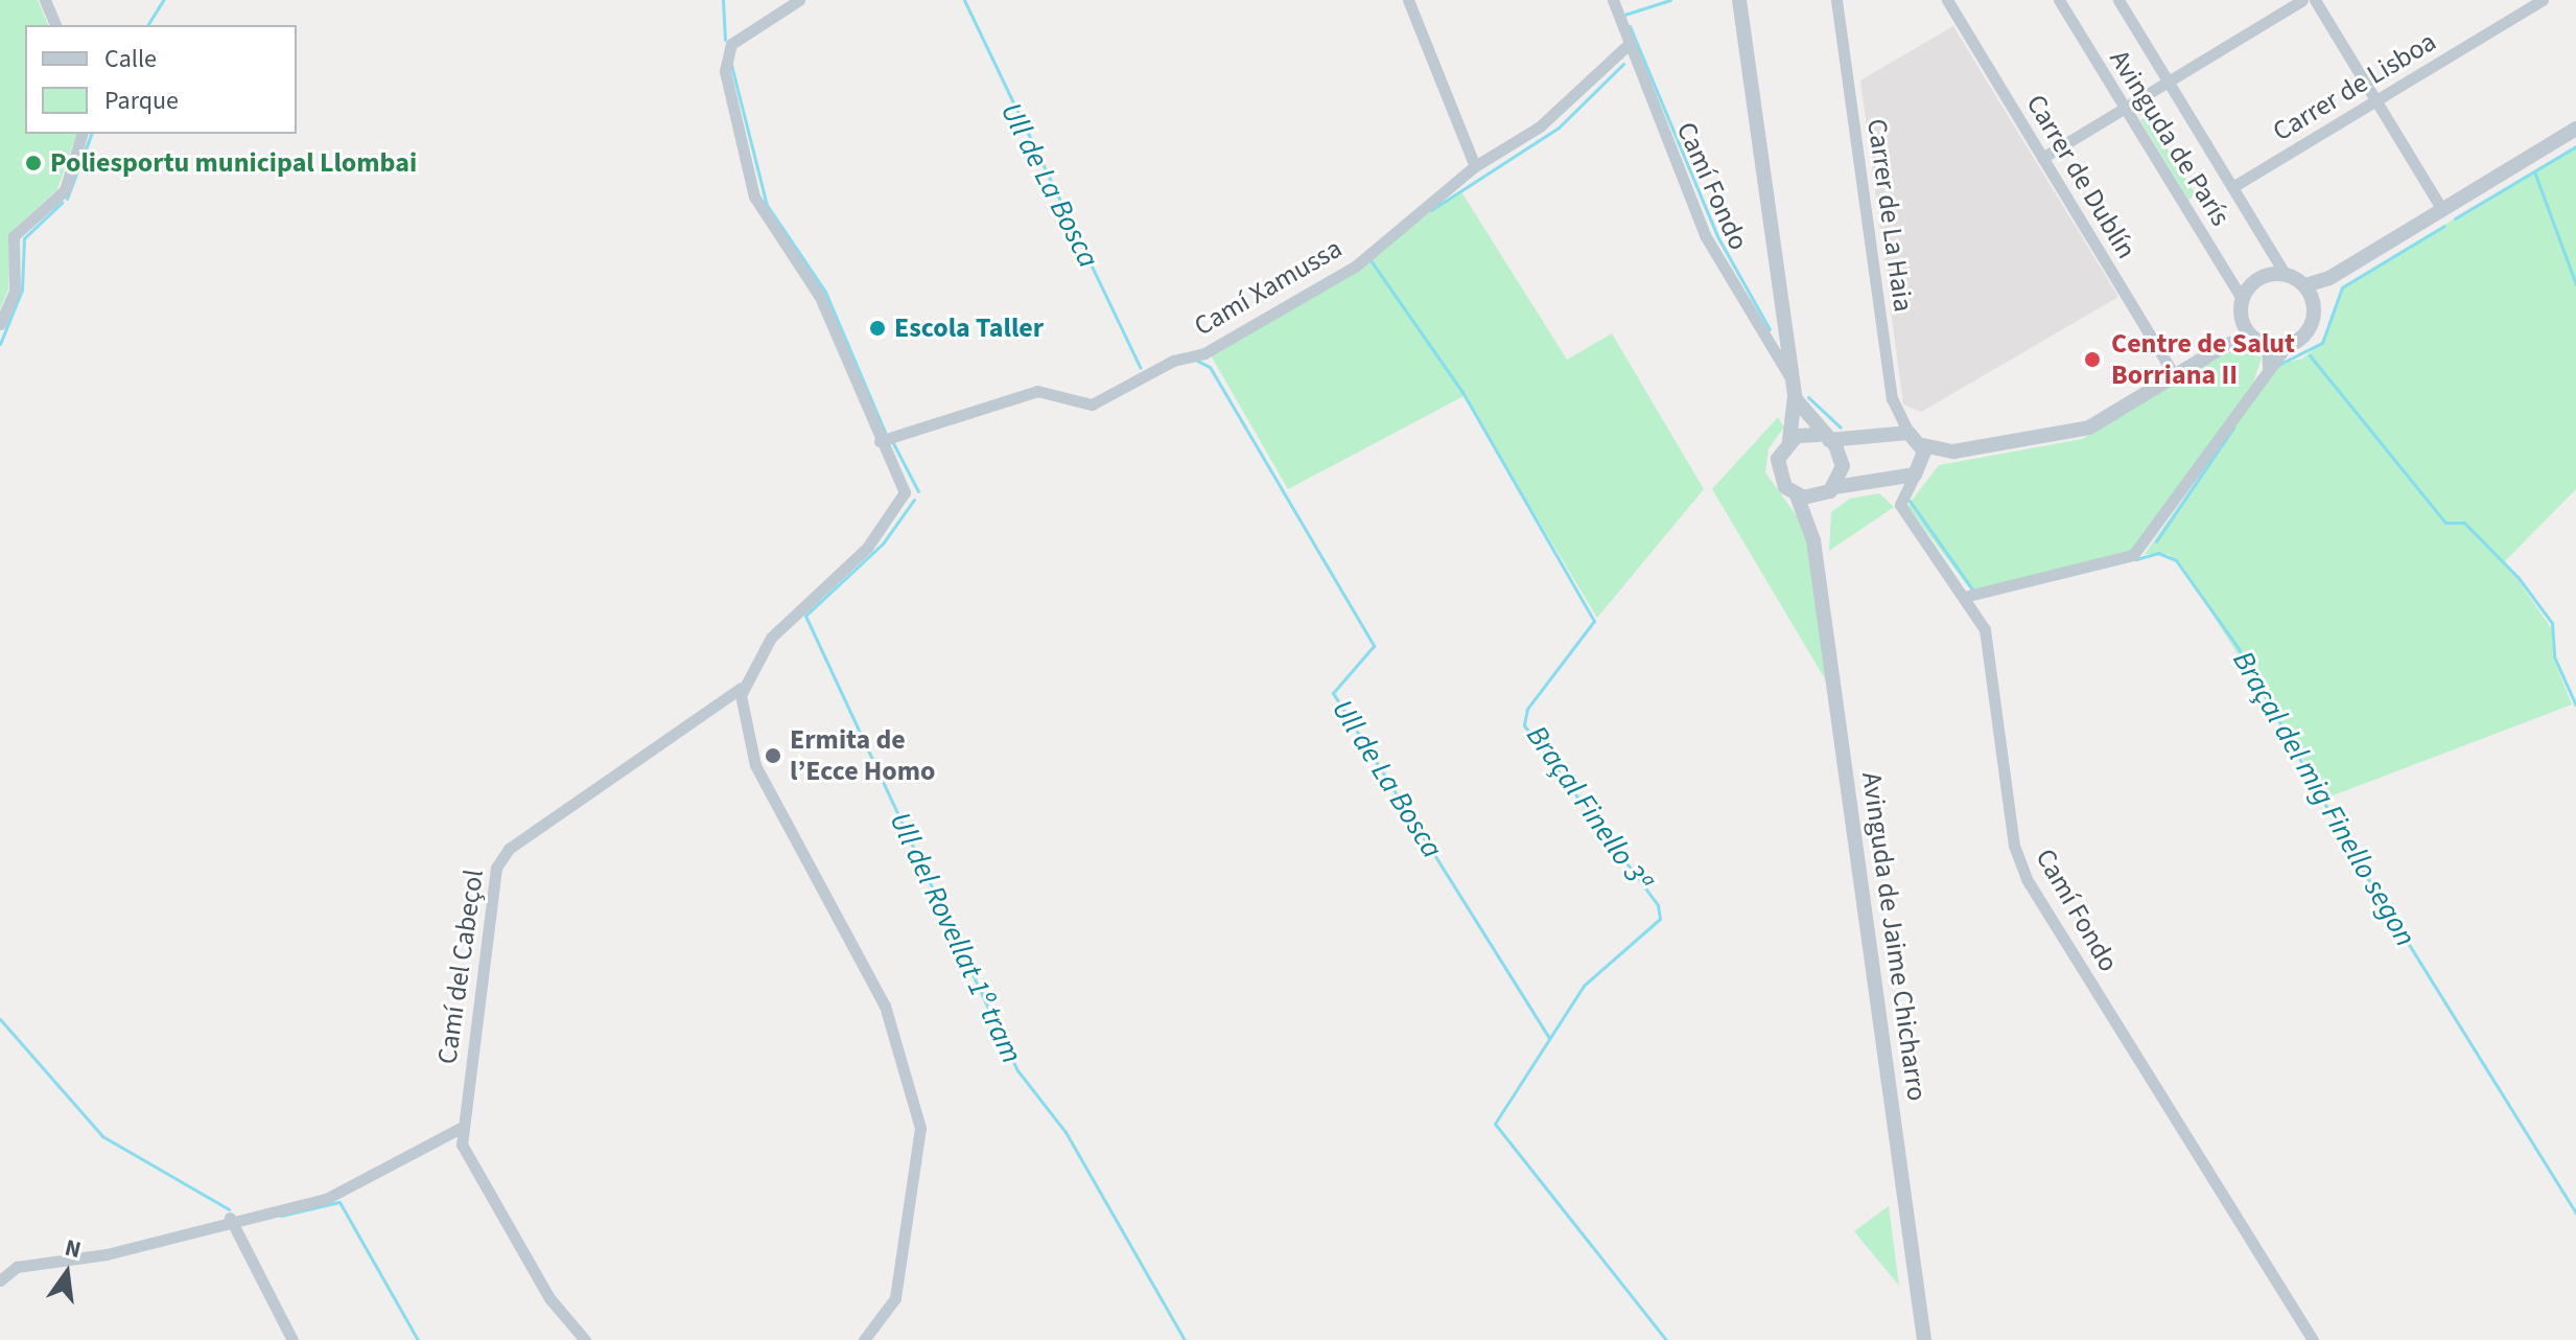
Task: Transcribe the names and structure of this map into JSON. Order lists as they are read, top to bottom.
{
  "streets": {
    "street": [
      "Carrer de Lisboa",
      "Avinguda de París",
      "Carrer de Dublín",
      "Camí Fondo",
      "Carrer de La Haia",
      "Camí Xamussa",
      "Avinguda de Jaime Chicharro",
      "Camí del Cabeçol"
    ]
  },
  "crossings": [
    ["Carrer de Lisboa", "Avinguda de París"],
    ["Camí Fondo", "Camí Xamussa"]
  ],
  "water": [
    "Ull de La Bosca",
    "Braçal del mig Finello segon",
    "Braçal Finello 3ª",
    "Ull del Rovellat 1º tram"
  ],
  "places": [
    "Poliesportu municipal Llombai",
    "Escola Taller",
    "Centre de Salut Borriana II",
    "Ermita de l’Ecce Homo"
  ],
  "legend": ["Calle", "Parque"],
  "north": "top"
}
